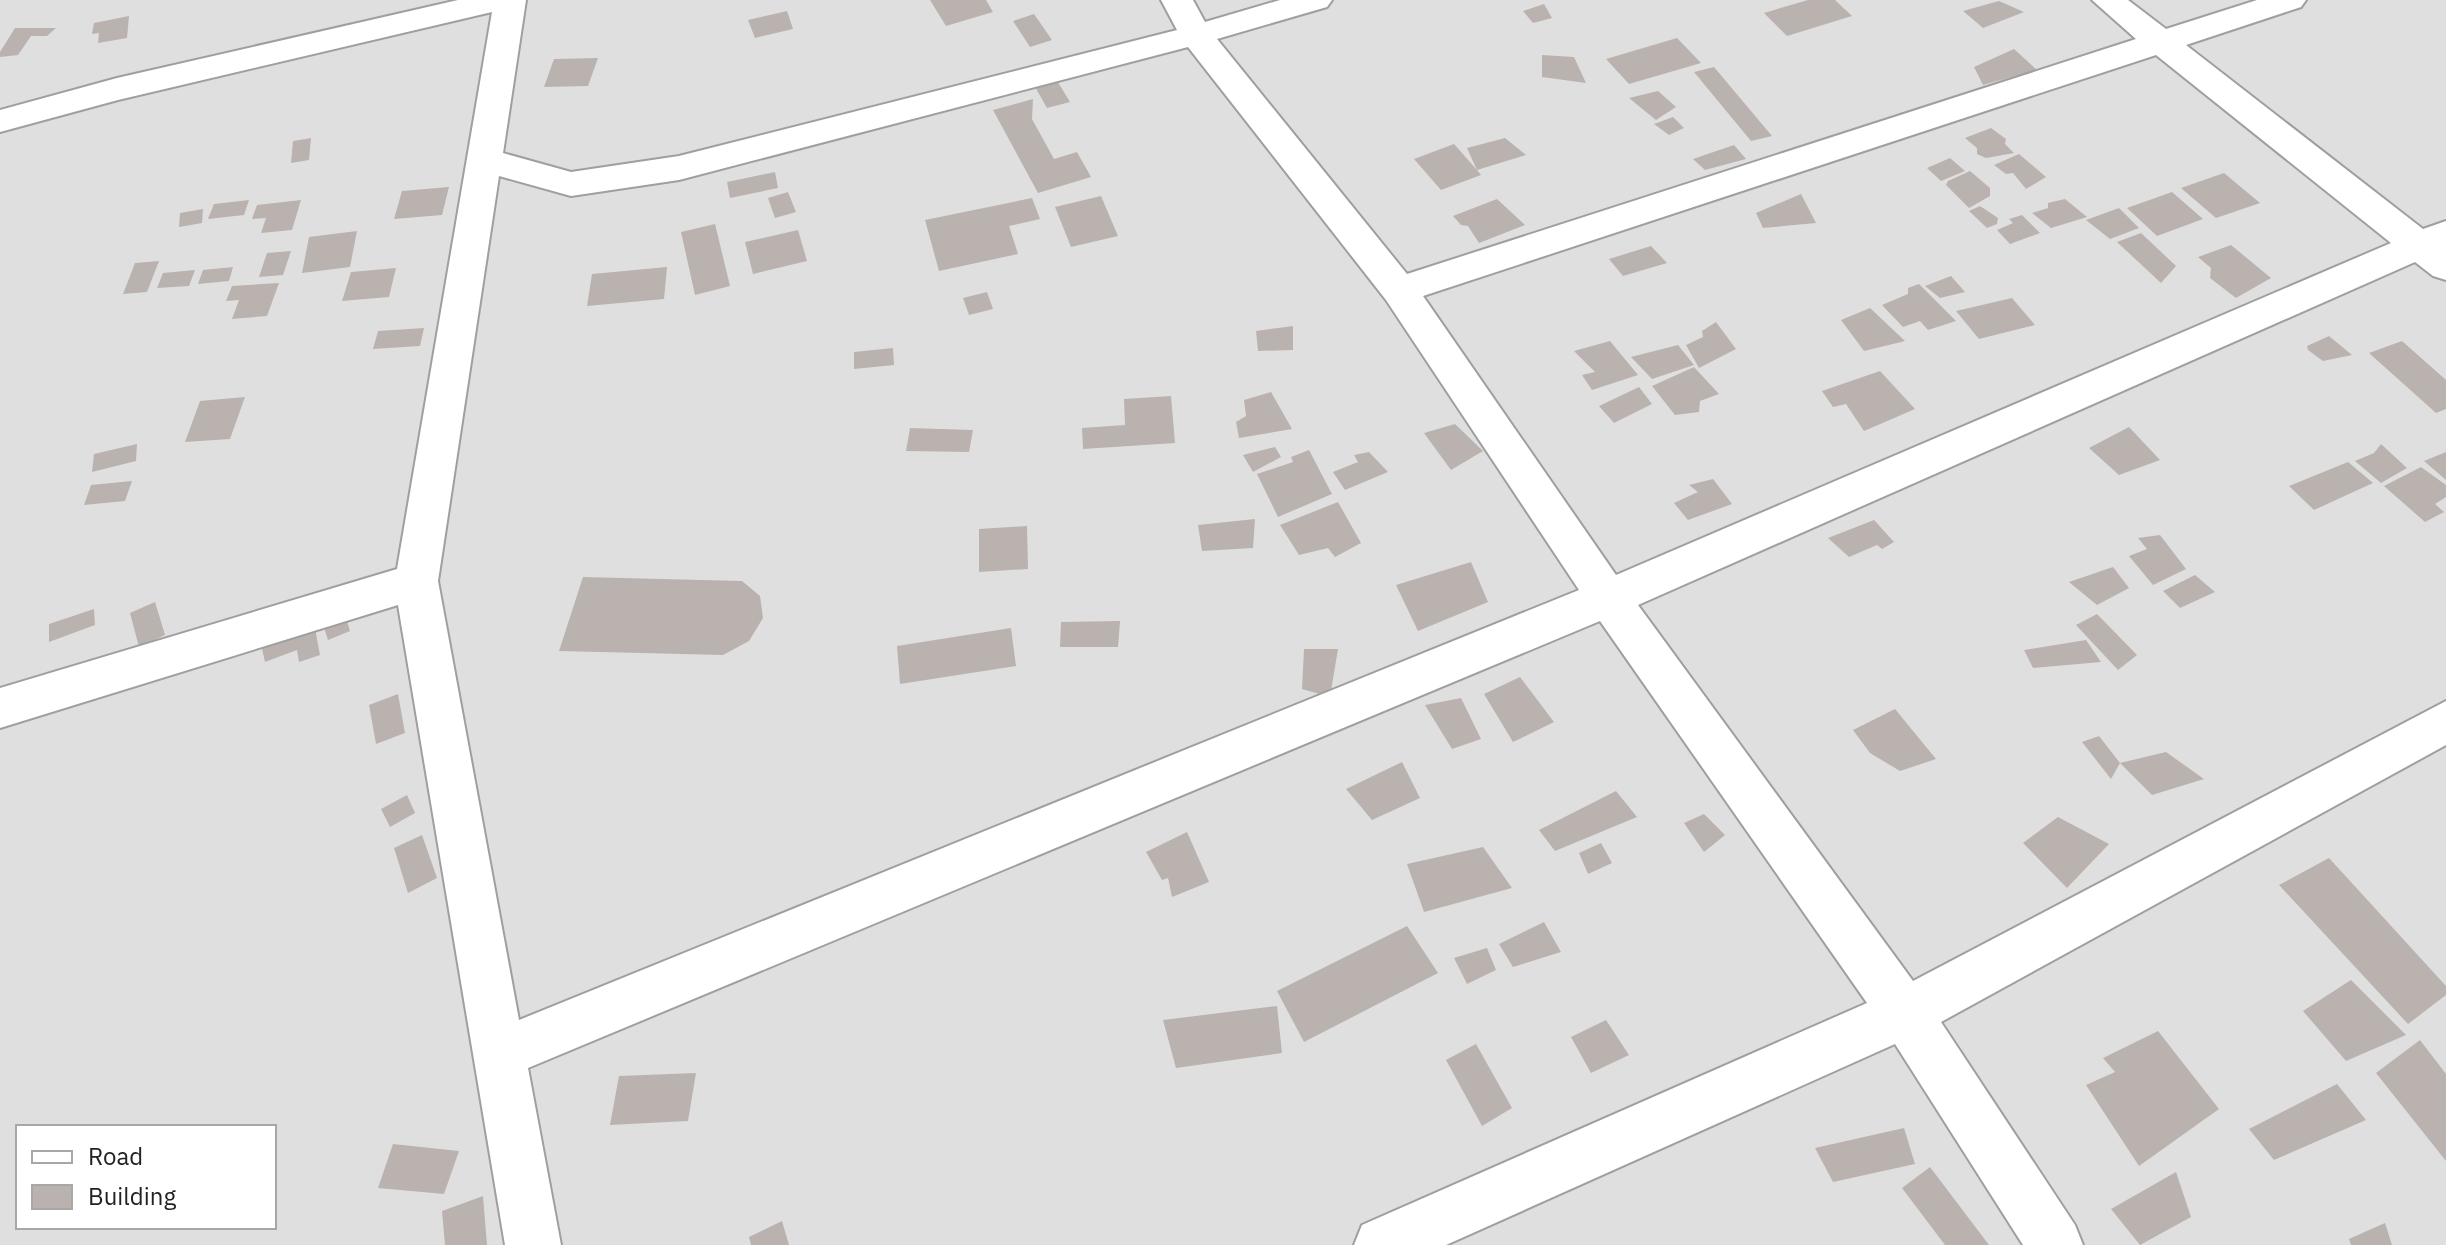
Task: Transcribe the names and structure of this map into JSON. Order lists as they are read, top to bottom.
{
  "legend": ["Road", "Building"]
}
